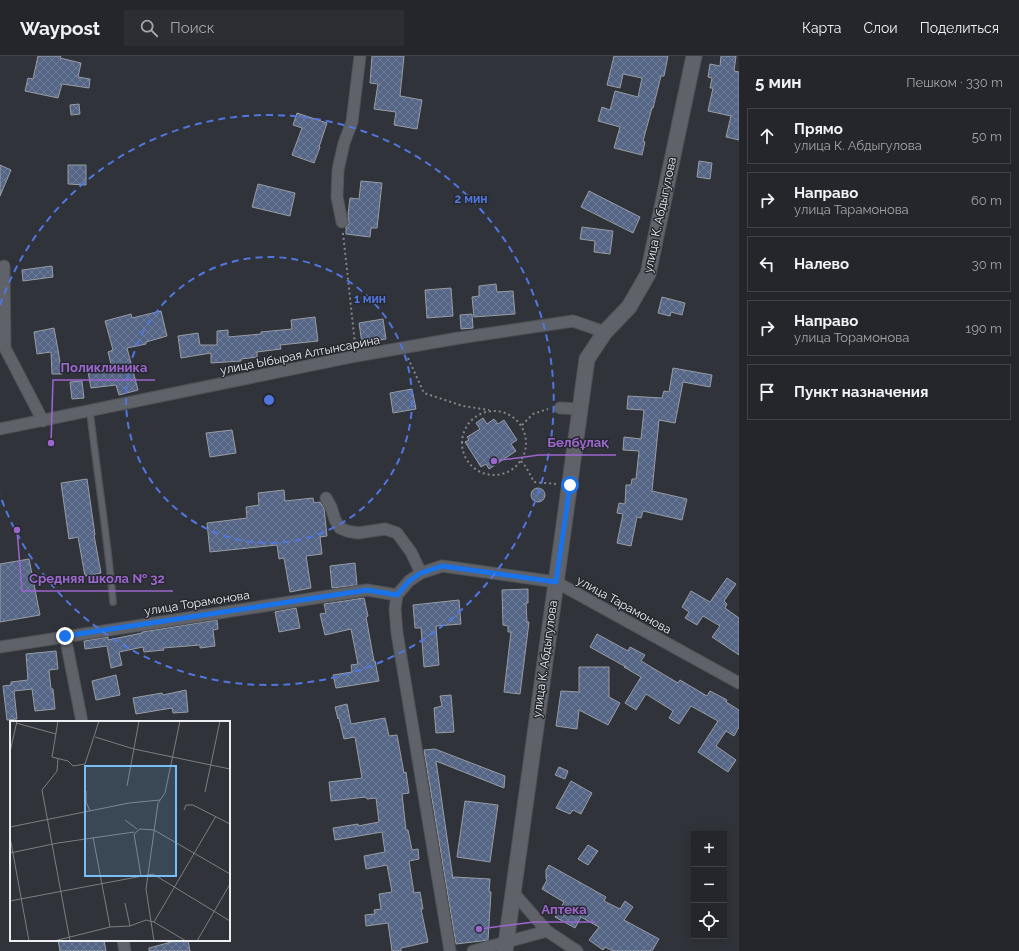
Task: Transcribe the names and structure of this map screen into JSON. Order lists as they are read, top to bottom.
{
  "streets": {
    "street": [
      "улица К. Абдыгулова",
      "улица Ыбырая Алтынсарина",
      "улица Торамонова",
      "улица Тарамонова"
    ]
  },
  "crossings": [
    ["улица К. Абдыгулова", "улица Ыбырая Алтынсарина"],
    ["улица К. Абдыгулова", "улица Тарамонова"]
  ],
  "places": [
    "Поликлиника",
    "Белбұлақ",
    "Средняя школа № 32",
    "Аптека"
  ],
  "page": {
    "header": "Waypost",
    "search": "Поиск",
    "nav": ["Карта", "Слои", "Поделиться"],
    "heading": ["5 мин", "Пешком · 330 m"],
    "list": [
      ["Прямо", "улица К. Абдыгулова", "50 m"],
      ["Направо", "улица Тарамонова", "60 m"],
      ["Налево", "30 m"],
      ["Направо", "улица Торамонова", "190 m"],
      "Пункт назначения"
    ],
    "map_buttons": ["+", "−"]
  },
  "rings": ["2 мин", "1 мин"]
}
